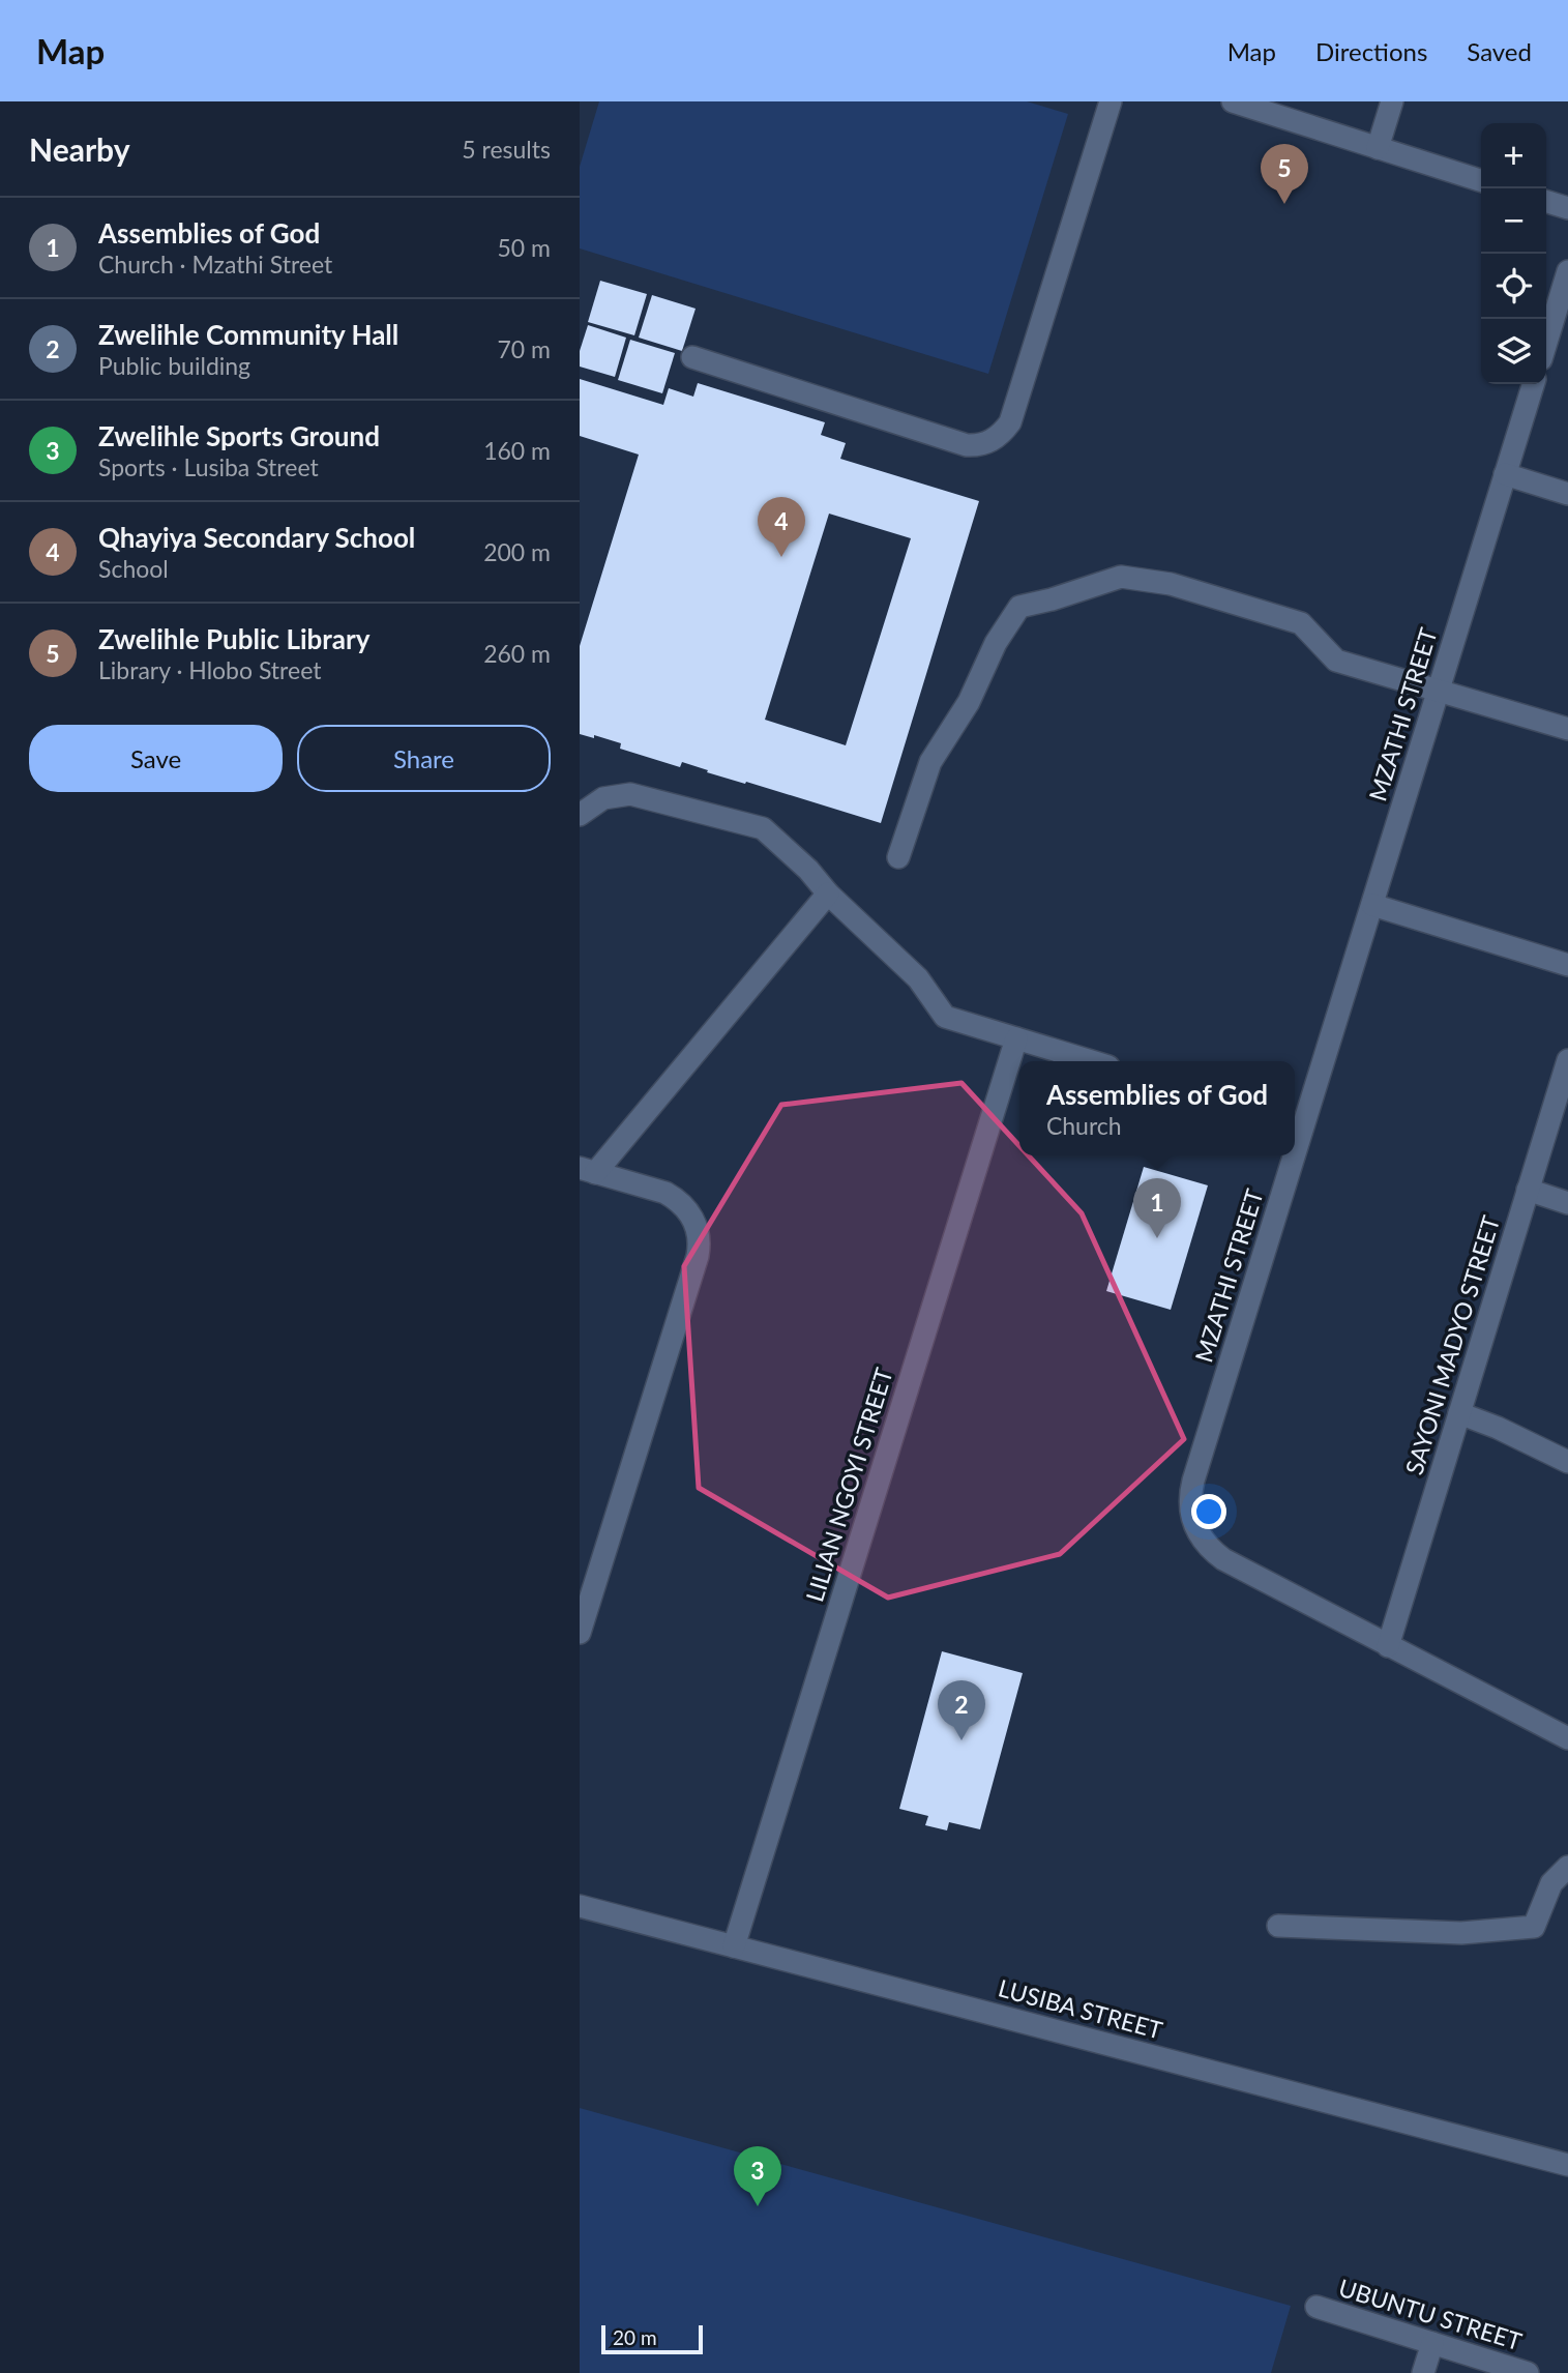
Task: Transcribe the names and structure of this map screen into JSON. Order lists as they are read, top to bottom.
{
  "streets": {
    "street": [
      "MZATHI STREET",
      "SAYONI MADYO STREET",
      "LILIAN NGOYI STREET",
      "LUSIBA STREET",
      "UBUNTU STREET"
    ]
  },
  "crossings": [
    ["MZATHI STREET", "SAYONI MADYO STREET"],
    ["LILIAN NGOYI STREET", "LUSIBA STREET"]
  ],
  "scale_bar": "20 m",
  "page": {
    "header": "Map",
    "nav": ["Map", "Directions", "Saved"],
    "heading": ["Nearby", "5 results"],
    "map_buttons": ["+", "−"],
    "pins": [
      "5",
      "4",
      "1",
      "2",
      "3"
    ],
    "list": [
      {
        "mark": "1",
        "name": "Assemblies of God",
        "note": "Church · Mzathi Street",
        "value": "50 m"
      },
      {
        "mark": "2",
        "name": "Zwelihle Community Hall",
        "note": "Public building",
        "value": "70 m"
      },
      {
        "mark": "3",
        "name": "Zwelihle Sports Ground",
        "note": "Sports · Lusiba Street",
        "value": "160 m"
      },
      {
        "mark": "4",
        "name": "Qhayiya Secondary School",
        "note": "School",
        "value": "200 m"
      },
      {
        "mark": "5",
        "name": "Zwelihle Public Library",
        "note": "Library · Hlobo Street",
        "value": "260 m"
      }
    ],
    "buttons": ["Save", "Share"],
    "popup": ["Assemblies of God", "Church"],
    "scale": "20 m"
  }
}
